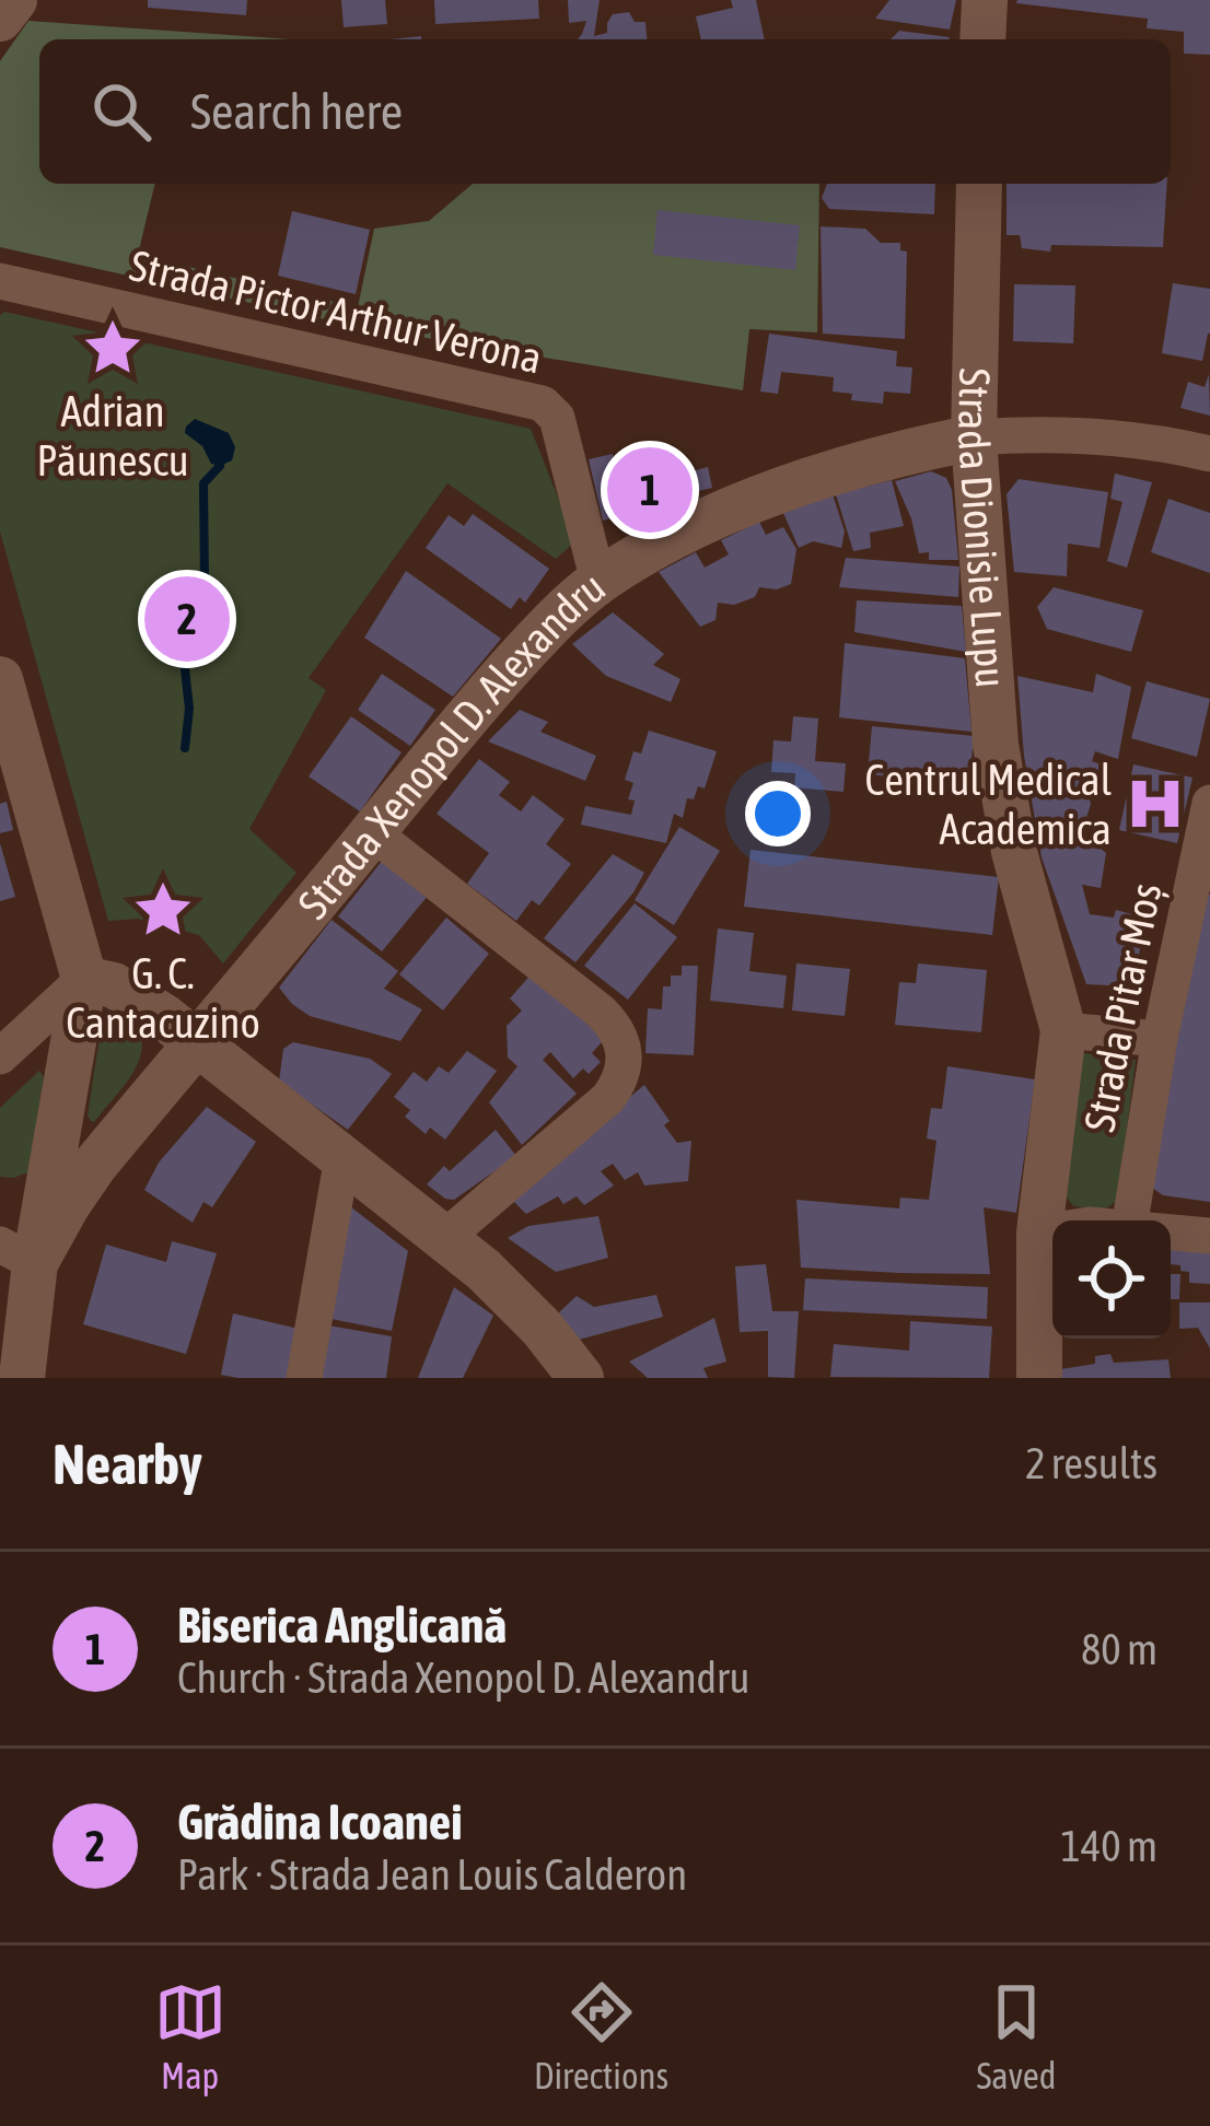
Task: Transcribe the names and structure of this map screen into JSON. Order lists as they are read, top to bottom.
{
  "streets": {
    "street": [
      "Strada Pictor Arthur Verona",
      "Strada Dionisie Lupu",
      "Strada Xenopol D. Alexandru",
      "Strada Pitar Moș"
    ]
  },
  "crossings": [
    ["Strada Pictor Arthur Verona", "Strada Xenopol D. Alexandru"],
    ["Strada Dionisie Lupu", "Strada Xenopol D. Alexandru"]
  ],
  "places": {
    "place": ["Adrian Păunescu", "G. C. Cantacuzino"],
    "hospital": ["Centrul Medical Academica"]
  },
  "page": {
    "search": "Search here",
    "pins": ["1", "2"],
    "heading": ["Nearby", "2 results"],
    "list": [
      {
        "mark": "1",
        "name": "Biserica Anglicană",
        "note": "Church · Strada Xenopol D. Alexandru",
        "value": "80 m"
      },
      {
        "mark": "2",
        "name": "Grădina Icoanei",
        "note": "Park · Strada Jean Louis Calderon",
        "value": "140 m"
      }
    ],
    "nav": ["Map", "Directions", "Saved"]
  }
}
